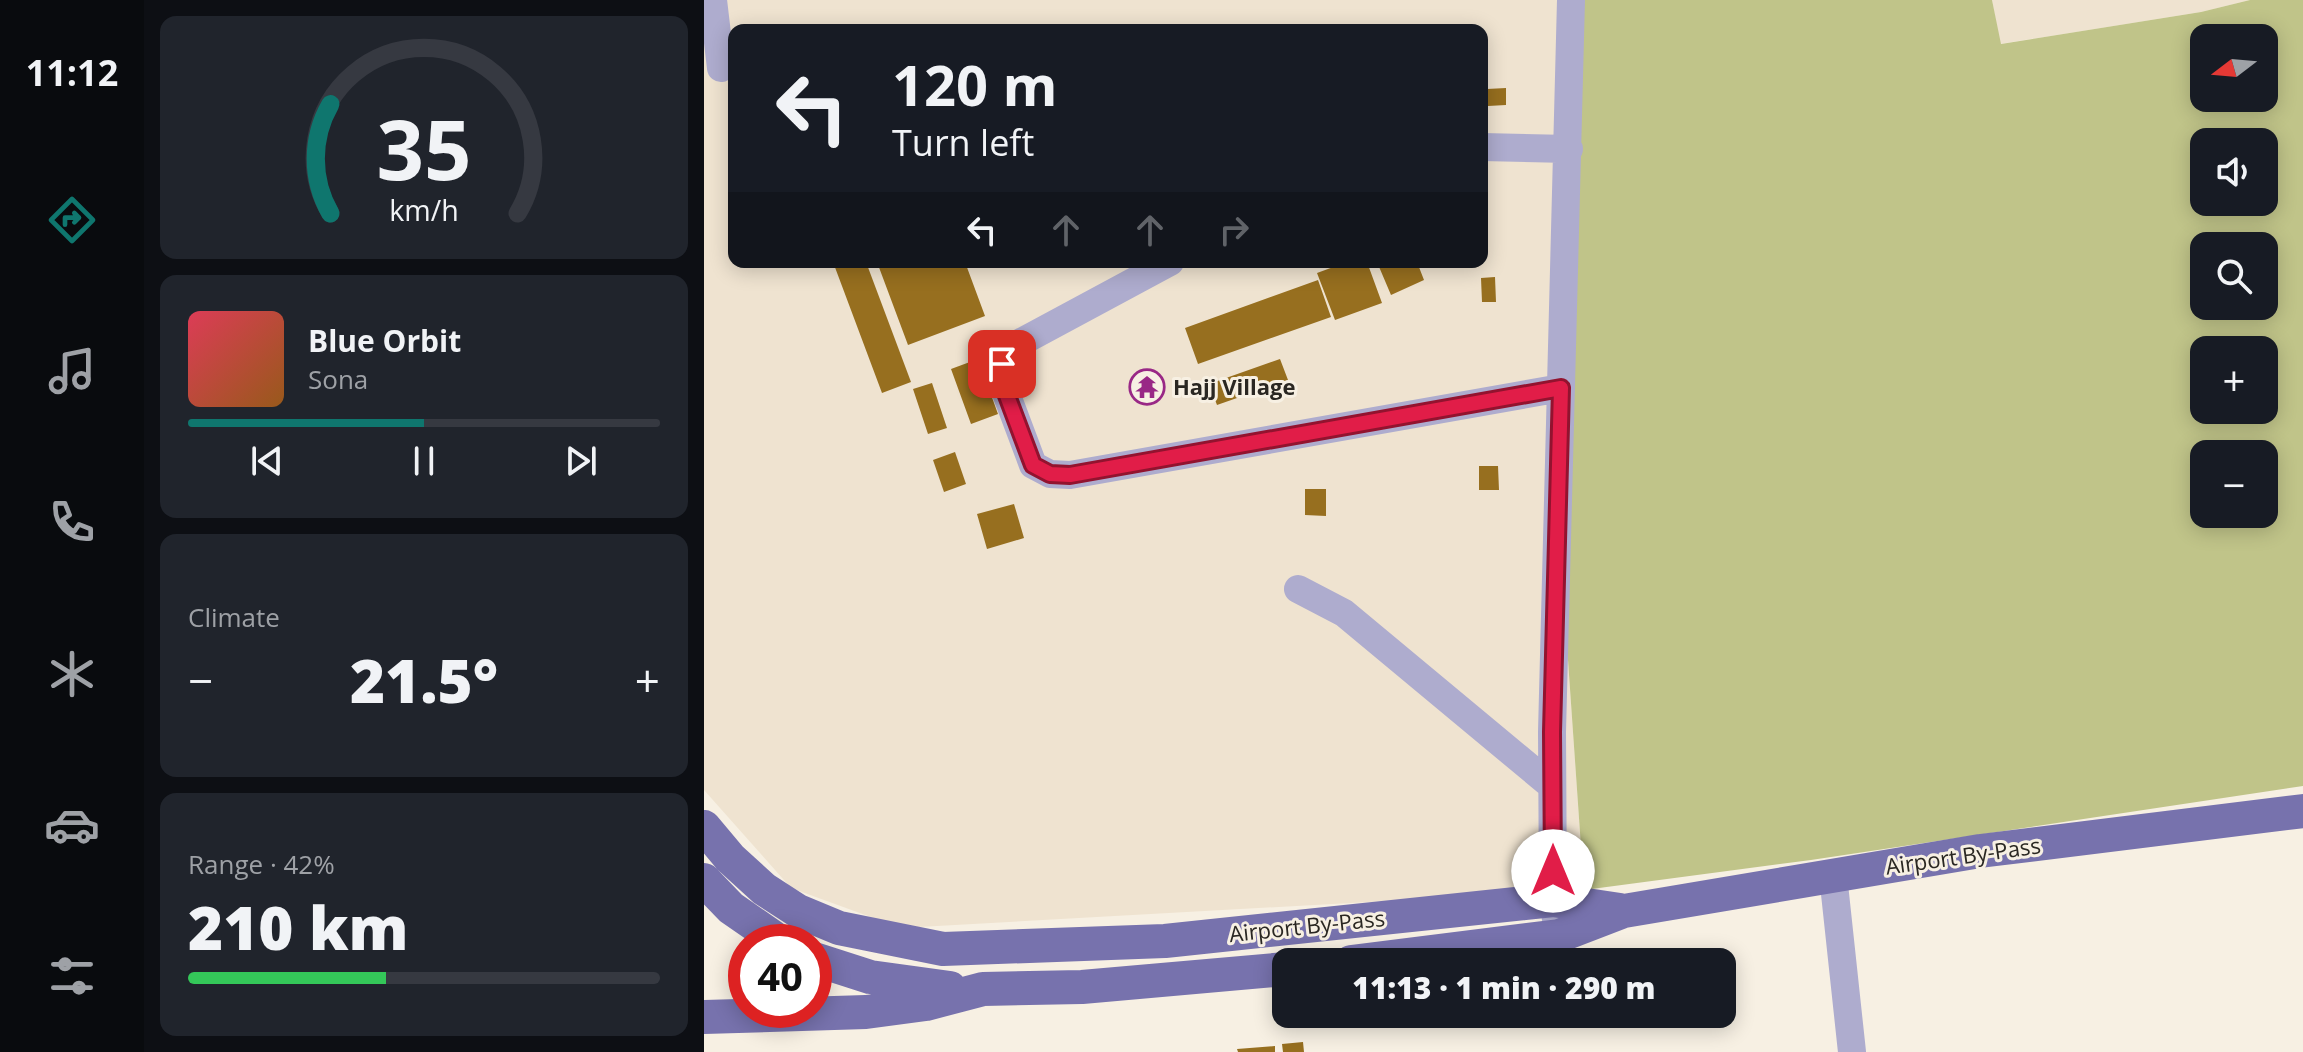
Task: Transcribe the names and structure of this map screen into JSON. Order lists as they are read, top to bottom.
{
  "streets": {
    "main road": ["Airport By-Pass"]
  },
  "places": {
    "temple": ["Hajj Village"]
  },
  "north": "left",
  "page": {
    "tabs": "11:12",
    "map_buttons": ["+", "−"],
    "turn": ["120 m", "Turn left"],
    "song": ["Blue Orbit", "Sona"],
    "tile": [
      "Climate",
      ["Range · 42%", "210 km"]
    ],
    "heat": ["−", "21.5°", "+"],
    "limit": "40",
    "trip": "11:13 · 1 min · 290 m",
    "gauge": ["35", "km/h"]
  }
}
